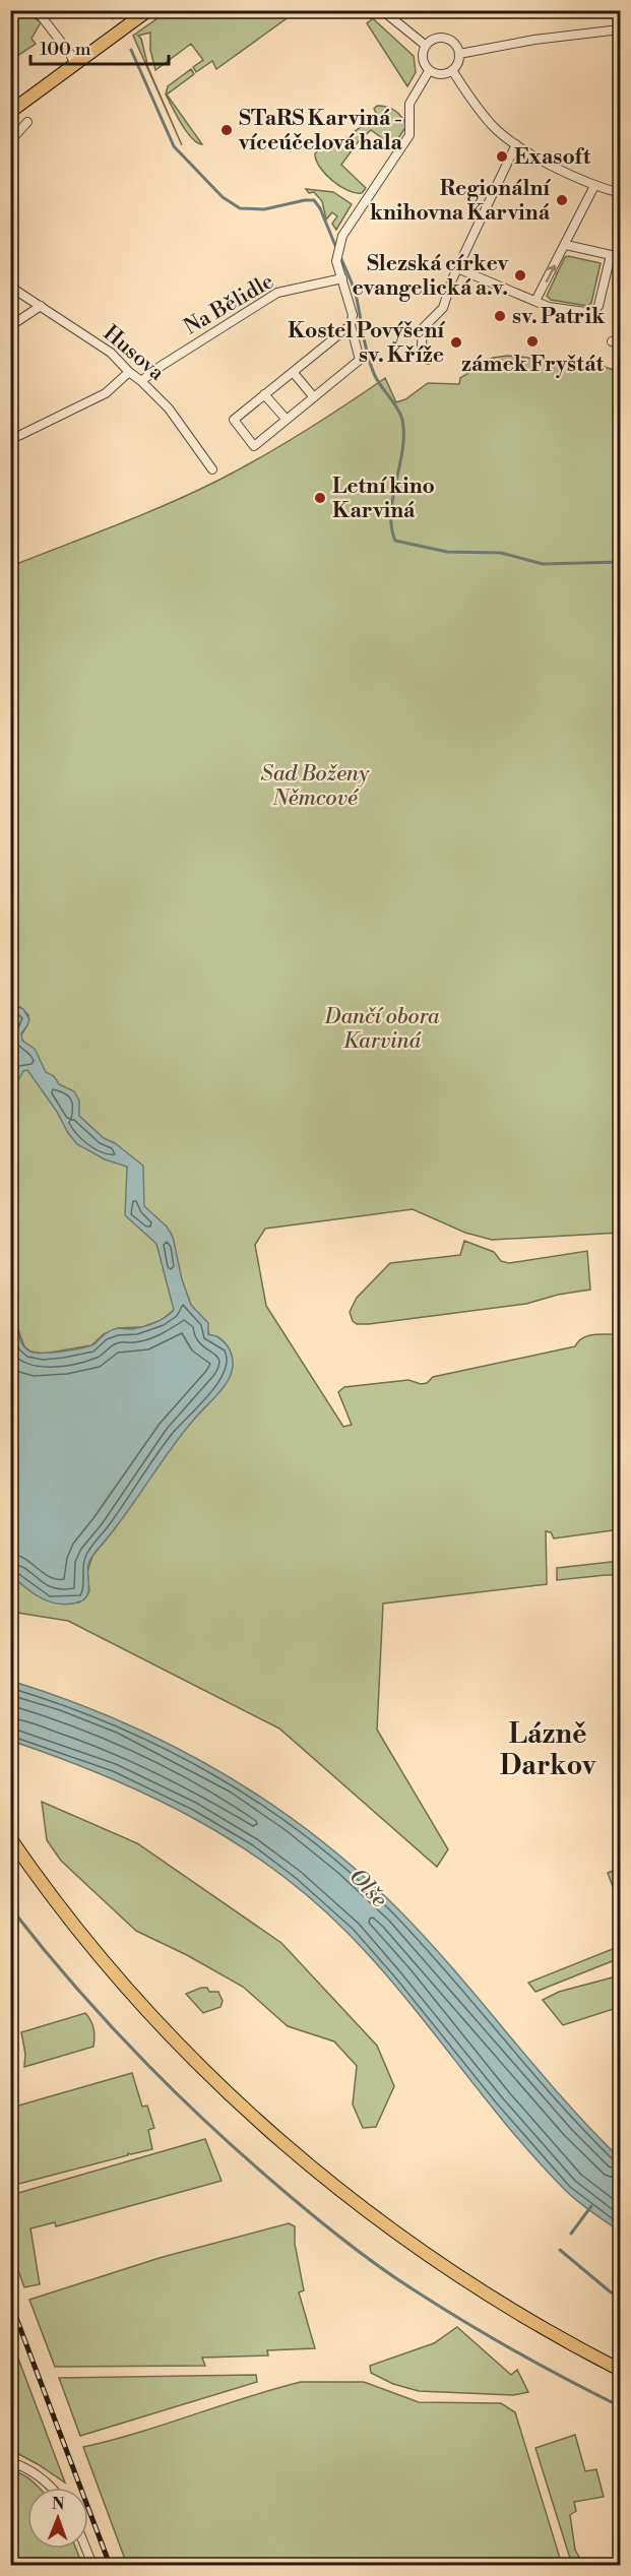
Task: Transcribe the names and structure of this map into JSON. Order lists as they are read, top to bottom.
{
  "streets": {
    "street": ["Na Bělidle", "Husova"]
  },
  "crossings": [
    ["Na Bělidle", "Husova"]
  ],
  "districts": ["Lázně Darkov"],
  "water": ["Olše"],
  "parks": ["Sad Boženy Němcové", "Dančí obora Karviná"],
  "places": [
    "STaRS Karviná - víceúčelová hala",
    "Exasoft",
    "Regionální knihovna Karviná",
    "Slezská církev evangelická a.v.",
    "sv. Patrik",
    "zámek Fryštát",
    "Kostel Povýšení sv. Kříže",
    "Letní kino Karviná"
  ],
  "scale_bar": "100 m",
  "north": "top"
}
